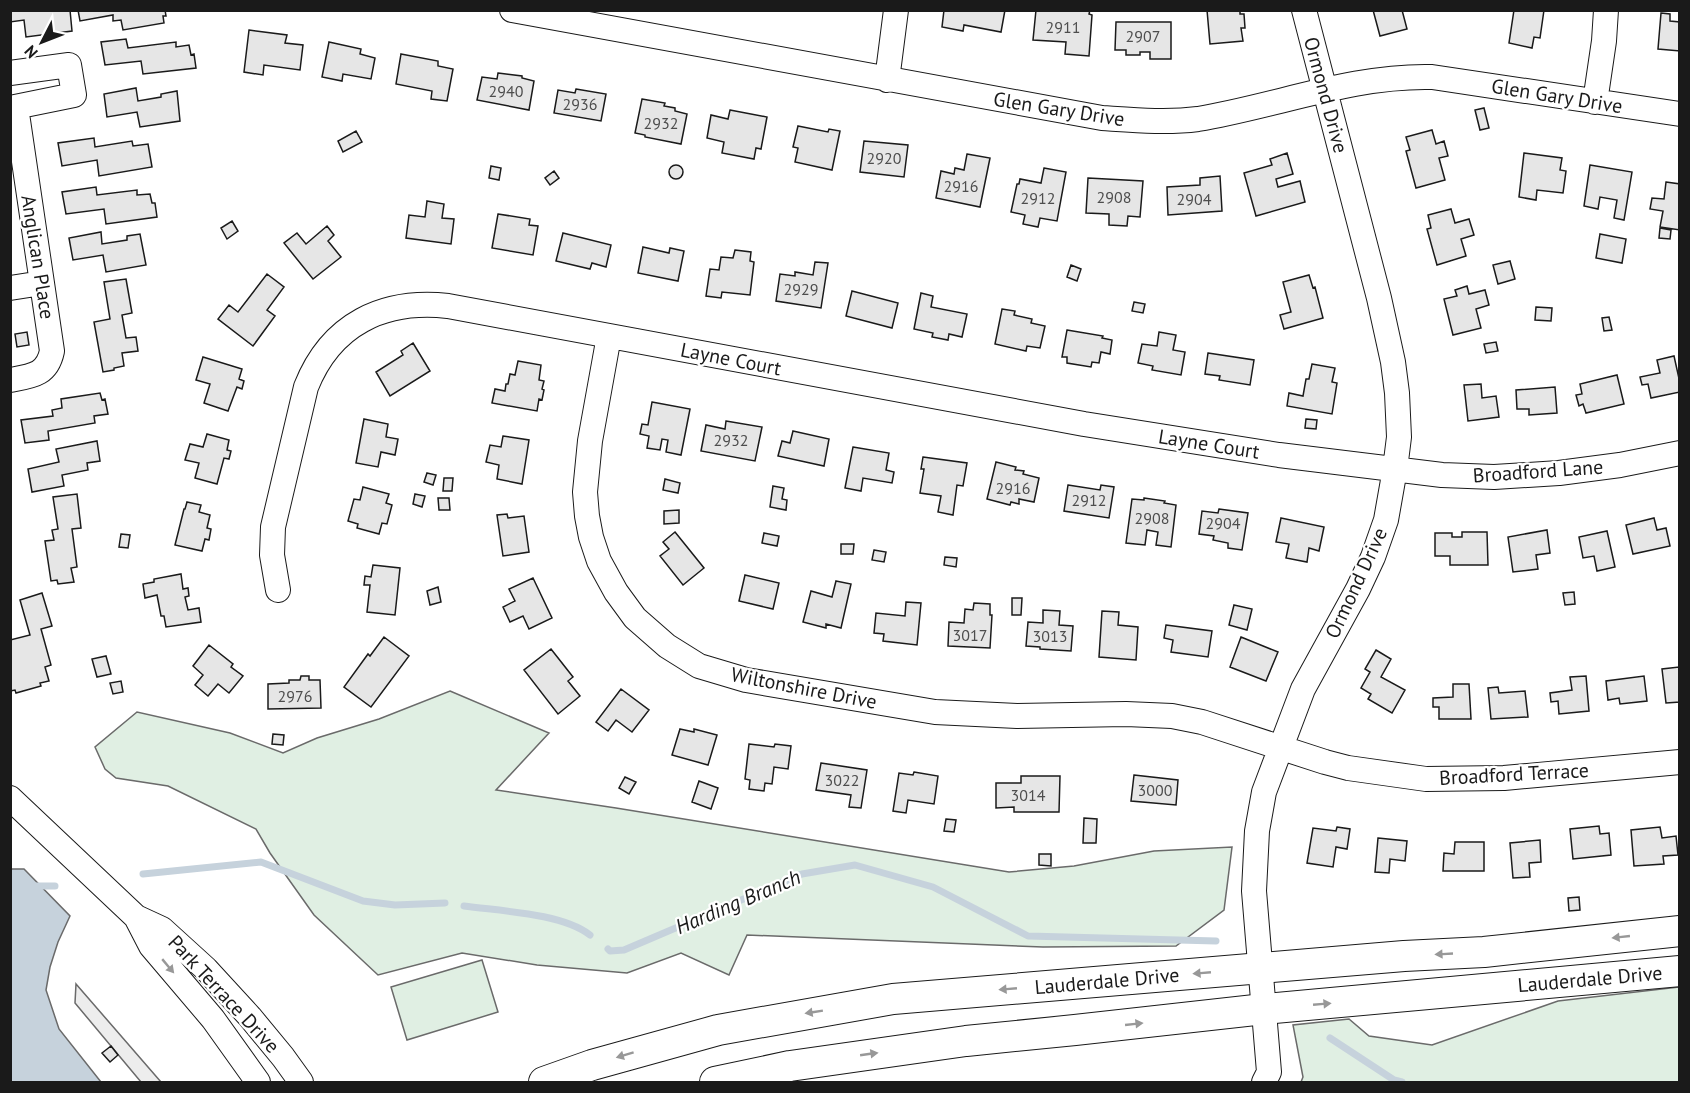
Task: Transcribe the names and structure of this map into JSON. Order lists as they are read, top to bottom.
{
  "streets": {
    "main road": ["Lauderdale Drive"],
    "street": [
      "Ormond Drive",
      "Glen Gary Drive",
      "Anglican Place",
      "Layne Court",
      "Broadford Lane",
      "Wiltonshire Drive",
      "Broadford Terrace",
      "Park Terrace Drive"
    ]
  },
  "crossings": [
    ["Ormond Drive", "Glen Gary Drive"],
    ["Ormond Drive", "Layne Court"],
    ["Ormond Drive", "Broadford Lane"],
    ["Ormond Drive", "Wiltonshire Drive"],
    ["Ormond Drive", "Broadford Terrace"],
    ["Ormond Drive", "Lauderdale Drive"],
    ["Layne Court", "Broadford Lane"],
    ["Layne Court", "Wiltonshire Drive"],
    ["Wiltonshire Drive", "Broadford Terrace"]
  ],
  "water": ["Harding Branch"],
  "house_numbers": [
    "2911",
    "2907",
    "2940",
    "2936",
    "2932",
    "2920",
    "2916",
    "2908",
    "2912",
    "2904",
    "2929",
    "2932",
    "2916",
    "2912",
    "2908",
    "2904",
    "3017",
    "3013",
    "2976",
    "3022",
    "3000",
    "3014"
  ],
  "north": "bottom left"
}
